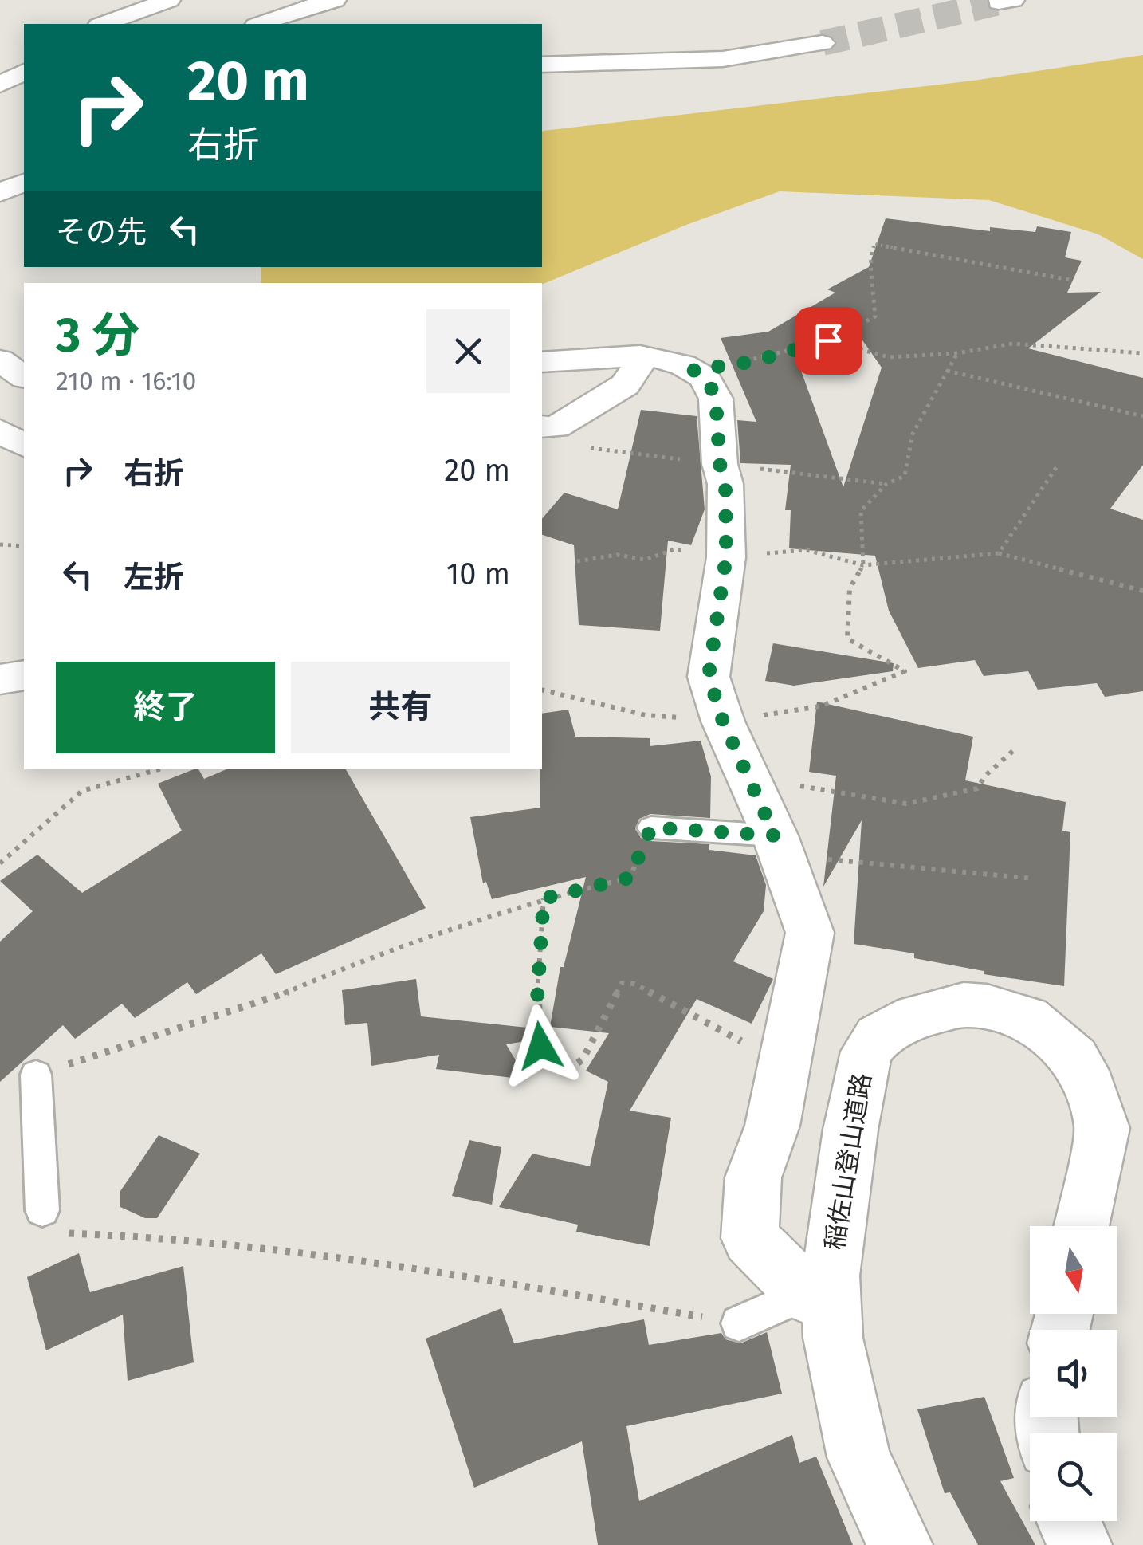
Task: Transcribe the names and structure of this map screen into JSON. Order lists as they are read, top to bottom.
{
  "streets": {
    "street": ["稲佐山登山道路"]
  },
  "north": "bottom",
  "page": {
    "turn": ["20 m", "右折"],
    "then": "その先",
    "heading": ["3 分", "210 m · 16:10"],
    "list": [
      {
        "name": "右折",
        "value": "20 m"
      },
      {
        "name": "左折",
        "value": "10 m"
      }
    ],
    "buttons": ["終了", "共有"]
  }
}
